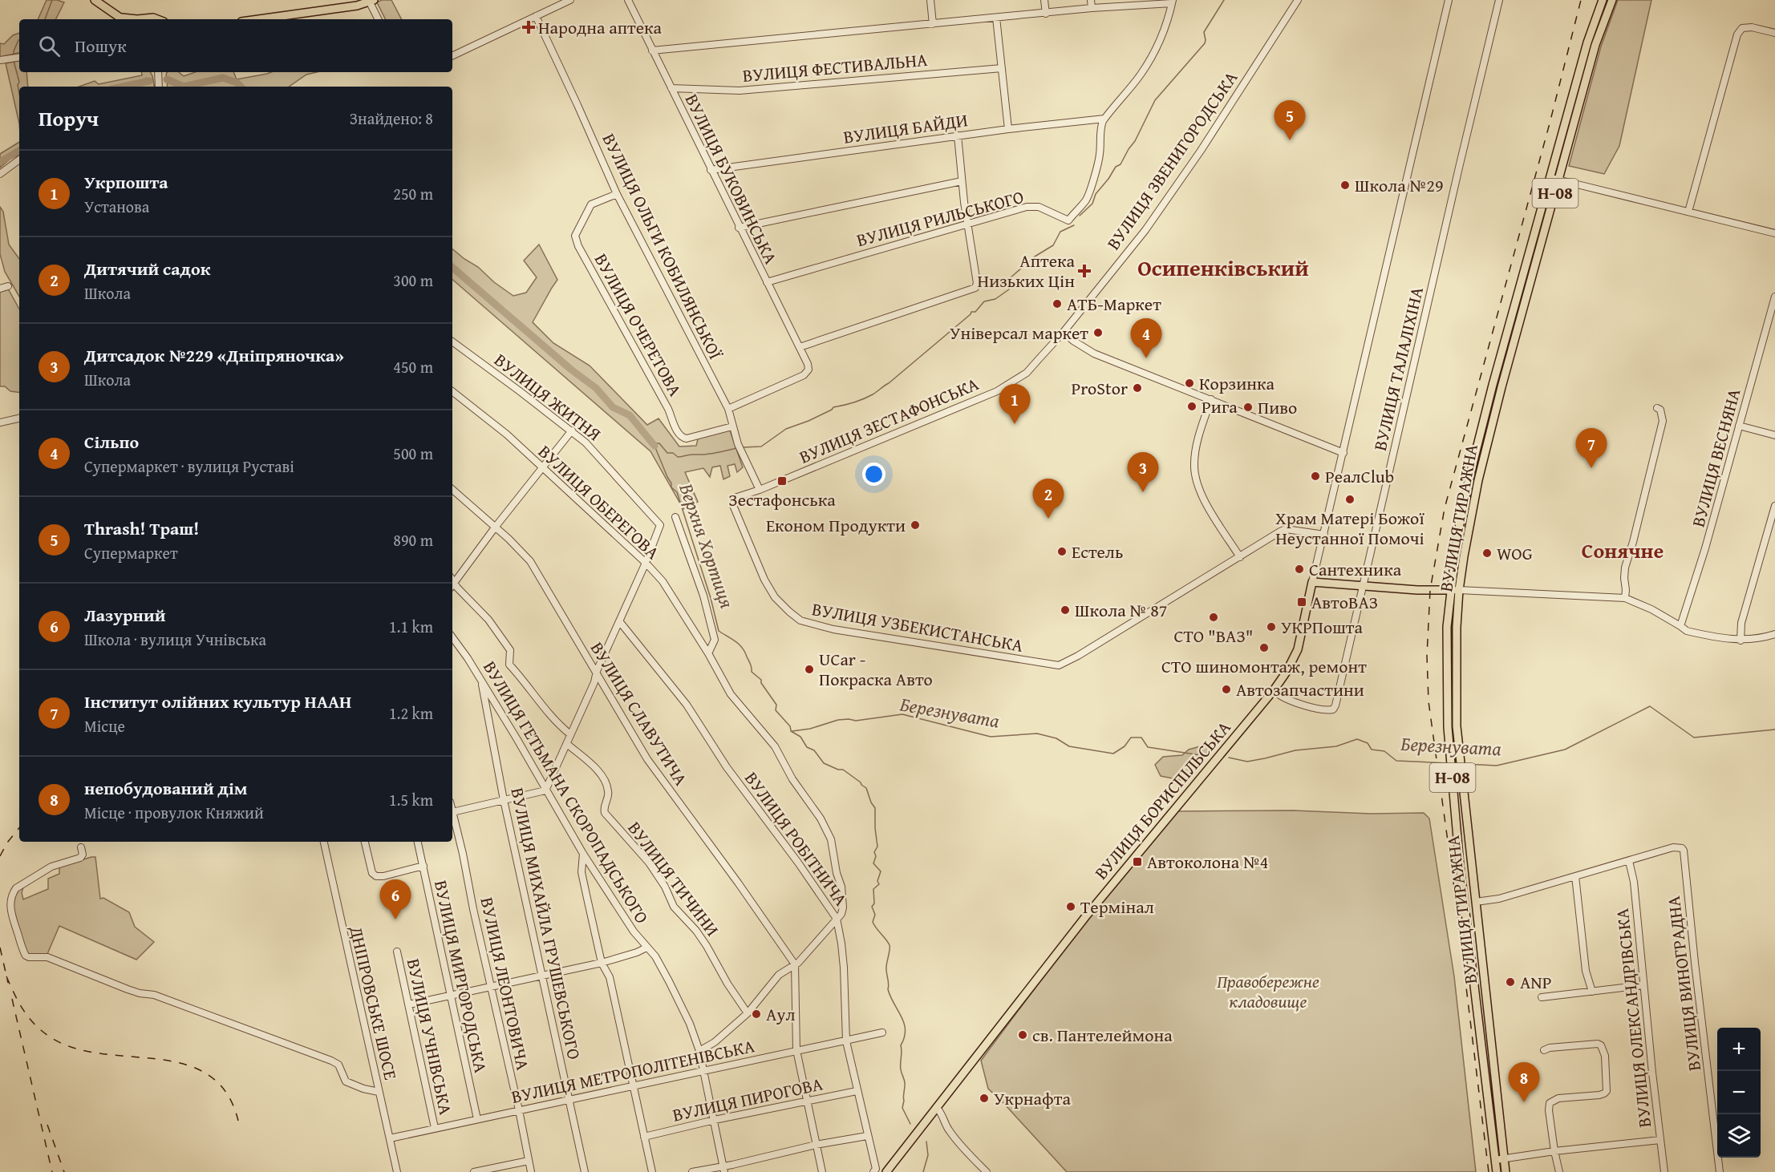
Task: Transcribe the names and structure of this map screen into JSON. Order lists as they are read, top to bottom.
{
  "streets": {
    "main road": ["Н-08", "ВУЛИЦЯ ТИРАЖНА", "ВУЛИЦЯ БОРИСПІЛЬСЬКА"],
    "street": [
      "ВУЛИЦЯ ФЕСТИВАЛЬНА",
      "ВУЛИЦЯ БАЙДИ",
      "ВУЛИЦЯ ЗВЕНИГОРОДСЬКА",
      "ВУЛИЦЯ БУКОВИНСЬКА",
      "ВУЛИЦЯ РИЛЬСЬКОГО",
      "ВУЛИЦЯ ОЛЬГИ КОБИЛЯНСЬКОЇ",
      "ВУЛИЦЯ ОЧЕРЕТОВА",
      "ВУЛИЦЯ ТАЛАЛІХІНА",
      "ВУЛИЦЯ ЖИТНЯ",
      "ВУЛИЦЯ ЗЕСТАФОНСЬКА",
      "ВУЛИЦЯ ВЕСНЯНА",
      "ВУЛИЦЯ ОБЕРЕГОВА",
      "ВУЛИЦЯ УЗБЕКИСТАНСЬКА",
      "ВУЛИЦЯ СЛАВУТИЧА",
      "ВУЛИЦЯ ГЕТЬМАНА СКОРОПАДСЬКОГО",
      "ВУЛИЦЯ РОБІТНИЧА",
      "ВУЛИЦЯ ТИЧИНИ",
      "ВУЛИЦЯ МИХАЙЛА ГРУШЕВСЬКОГО",
      "ВУЛИЦЯ МИРГОРОДСЬКА",
      "ВУЛИЦЯ ЛЕОНТОВИЧА",
      "ВУЛИЦЯ ВИНОГРАДНА",
      "ДНІПРОВСЬКЕ ШОСЕ",
      "ВУЛИЦЯ ОЛЕКСАНДРІВСЬКА",
      "ВУЛИЦЯ УЧНІВСЬКА",
      "ВУЛИЦЯ МЕТРОПОЛІТЕНІВСЬКА",
      "ВУЛИЦЯ ПИРОГОВА"
    ]
  },
  "crossings": [
    ["ВУЛИЦЯ ФЕСТИВАЛЬНА", "ВУЛИЦЯ БУКОВИНСЬКА"],
    ["ВУЛИЦЯ БАЙДИ", "ВУЛИЦЯ БУКОВИНСЬКА"],
    ["ВУЛИЦЯ БАЙДИ", "ВУЛИЦЯ РИЛЬСЬКОГО"],
    ["ВУЛИЦЯ ЗВЕНИГОРОДСЬКА", "ВУЛИЦЯ ЗЕСТАФОНСЬКА"],
    ["ВУЛИЦЯ БУКОВИНСЬКА", "ВУЛИЦЯ РИЛЬСЬКОГО"],
    ["ВУЛИЦЯ БУКОВИНСЬКА", "ВУЛИЦЯ ОЛЬГИ КОБИЛЯНСЬКОЇ"],
    ["ВУЛИЦЯ ОЛЬГИ КОБИЛЯНСЬКОЇ", "ВУЛИЦЯ ОЧЕРЕТОВА"],
    ["ВУЛИЦЯ ОЛЬГИ КОБИЛЯНСЬКОЇ", "ВУЛИЦЯ ЗЕСТАФОНСЬКА"],
    ["ВУЛИЦЯ ТАЛАЛІХІНА", "ВУЛИЦЯ БОРИСПІЛЬСЬКА"],
    ["ВУЛИЦЯ ЖИТНЯ", "ВУЛИЦЯ ОБЕРЕГОВА"],
    ["ВУЛИЦЯ ЗЕСТАФОНСЬКА", "ВУЛИЦЯ УЗБЕКИСТАНСЬКА"],
    ["ВУЛИЦЯ ОБЕРЕГОВА", "ВУЛИЦЯ РОБІТНИЧА"],
    ["ВУЛИЦЯ ГЕТЬМАНА СКОРОПАДСЬКОГО", "ВУЛИЦЯ МИХАЙЛА ГРУШЕВСЬКОГО"],
    ["ВУЛИЦЯ ГЕТЬМАНА СКОРОПАДСЬКОГО", "ВУЛИЦЯ МЕТРОПОЛІТЕНІВСЬКА"],
    ["ВУЛИЦЯ ГЕТЬМАНА СКОРОПАДСЬКОГО", "ВУЛИЦЯ ПИРОГОВА"],
    ["ВУЛИЦЯ МИХАЙЛА ГРУШЕВСЬКОГО", "ВУЛИЦЯ МЕТРОПОЛІТЕНІВСЬКА"],
    ["ВУЛИЦЯ МИРГОРОДСЬКА", "ВУЛИЦЯ МЕТРОПОЛІТЕНІВСЬКА"],
    ["ВУЛИЦЯ ЛЕОНТОВИЧА", "ВУЛИЦЯ МЕТРОПОЛІТЕНІВСЬКА"],
    ["ВУЛИЦЯ ВИНОГРАДНА", "ВУЛИЦЯ ОЛЕКСАНДРІВСЬКА"],
    ["ДНІПРОВСЬКЕ ШОСЕ", "ВУЛИЦЯ МЕТРОПОЛІТЕНІВСЬКА"],
    ["ВУЛИЦЯ УЧНІВСЬКА", "ВУЛИЦЯ МЕТРОПОЛІТЕНІВСЬКА"]
  ],
  "districts": ["Осипенківський", "Сонячне"],
  "water": ["Верхня Хортиця", "Березнувата"],
  "parks": ["Правобережне кладовище"],
  "places": {
    "health": ["Народна аптека", "Аптека Низьких Цін"],
    "other": [
      "Школа №29",
      "АТБ-Маркет",
      "Універсал маркет",
      "Корзинка",
      "ProStor",
      "Рига",
      "Пиво",
      "РеалClub",
      "Храм Матері Божої Неустанної Помочі",
      "Економ Продукти",
      "Естель",
      "WOG",
      "Сантехника",
      "Школа № 87",
      "СТО \"ВАЗ\"",
      "УКРПошта",
      "СТО шиномонтаж, ремонт",
      "UCar - Покраска Авто",
      "Автозапчастини",
      "Термінал",
      "ANP",
      "Аул",
      "св. Пантелеймона",
      "Укрнафта"
    ],
    "transit": ["Зестафонська", "АвтоВАЗ", "Автоколона №4"]
  },
  "page": {
    "search": "Пошук",
    "heading": ["Поруч", "Знайдено: 8"],
    "pins": [
      "5",
      "4",
      "1",
      "7",
      "3",
      "2",
      "6",
      "8"
    ],
    "list": [
      {
        "mark": "1",
        "name": "Укрпошта",
        "note": "Установа",
        "value": "250 m"
      },
      {
        "mark": "2",
        "name": "Дитячий садок",
        "note": "Школа",
        "value": "300 m"
      },
      {
        "mark": "3",
        "name": "Дитсадок №229 «Дніпряночка»",
        "note": "Школа",
        "value": "450 m"
      },
      {
        "mark": "4",
        "name": "Сільпо",
        "note": "Супермаркет · вулиця Руставі",
        "value": "500 m"
      },
      {
        "mark": "5",
        "name": "Thrash! Траш!",
        "note": "Супермаркет",
        "value": "890 m"
      },
      {
        "mark": "6",
        "name": "Лазурний",
        "note": "Школа · вулиця Учнівська",
        "value": "1.1 km"
      },
      {
        "mark": "7",
        "name": "Інститут олійних культур НААН",
        "note": "Місце",
        "value": "1.2 km"
      },
      {
        "mark": "8",
        "name": "непобудований дім",
        "note": "Місце · провулок Княжий",
        "value": "1.5 km"
      }
    ],
    "map_buttons": ["+", "−"]
  }
}
